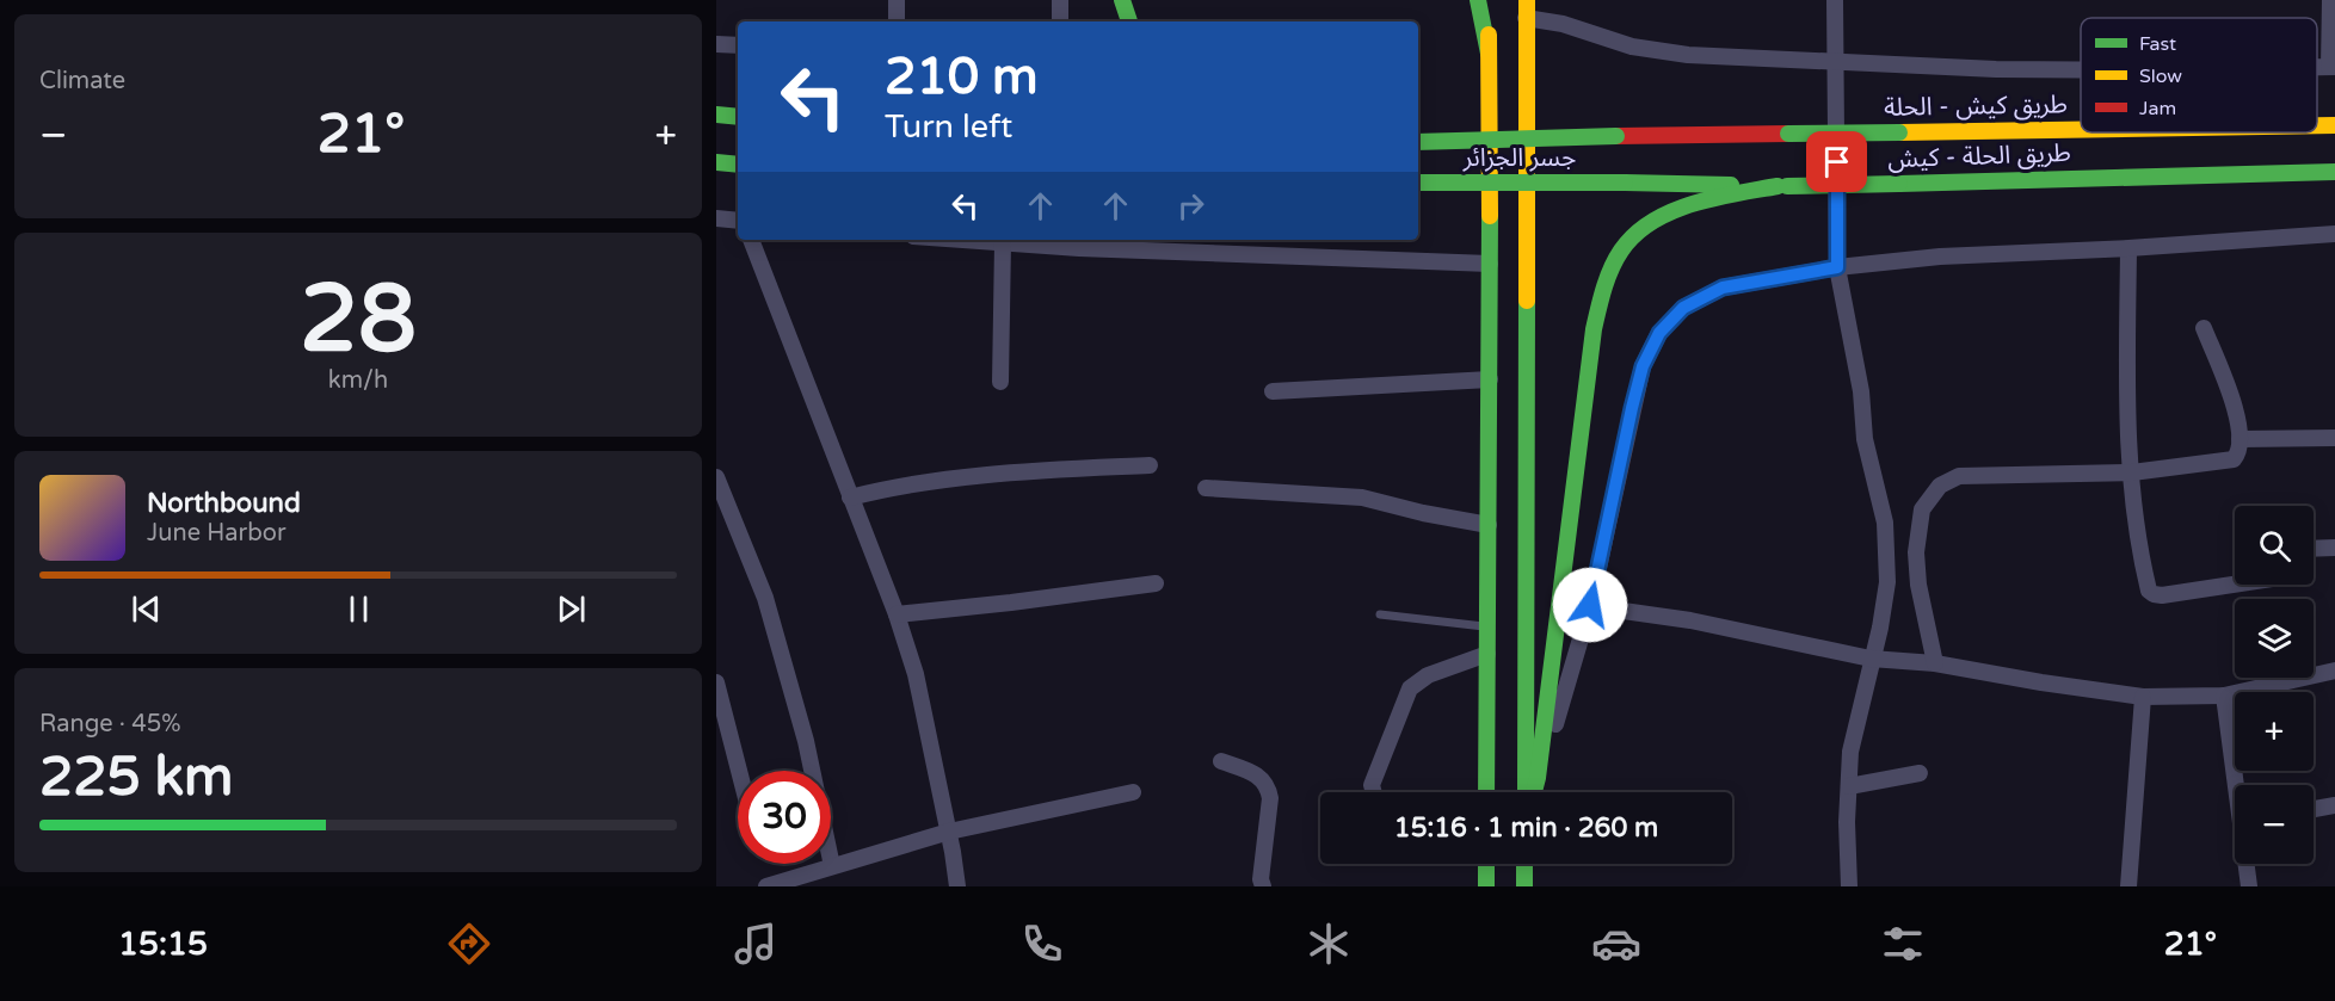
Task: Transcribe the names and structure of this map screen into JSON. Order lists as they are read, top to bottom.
{
  "streets": {
    "main road": ["طريق كيش - الحلة", "طريق الحلة - كيش", "جسر الجزائر"]
  },
  "crossings": [
    ["طريق كيش - الحلة", "جسر الجزائر"],
    ["طريق الحلة - كيش", "جسر الجزائر"]
  ],
  "legend": ["Fast", "Slow", "Jam"],
  "page": {
    "tile": [
      "Climate",
      ["28", "km/h"],
      ["Range · 45%", "225 km"]
    ],
    "turn": ["210 m", "Turn left"],
    "heat": ["−", "21°", "+"],
    "song": ["Northbound", "June Harbor"],
    "map_buttons": ["+", "−"],
    "limit": "30",
    "trip": "15:16 · 1 min · 260 m",
    "tabs": ["15:15", "21°"]
  }
}
